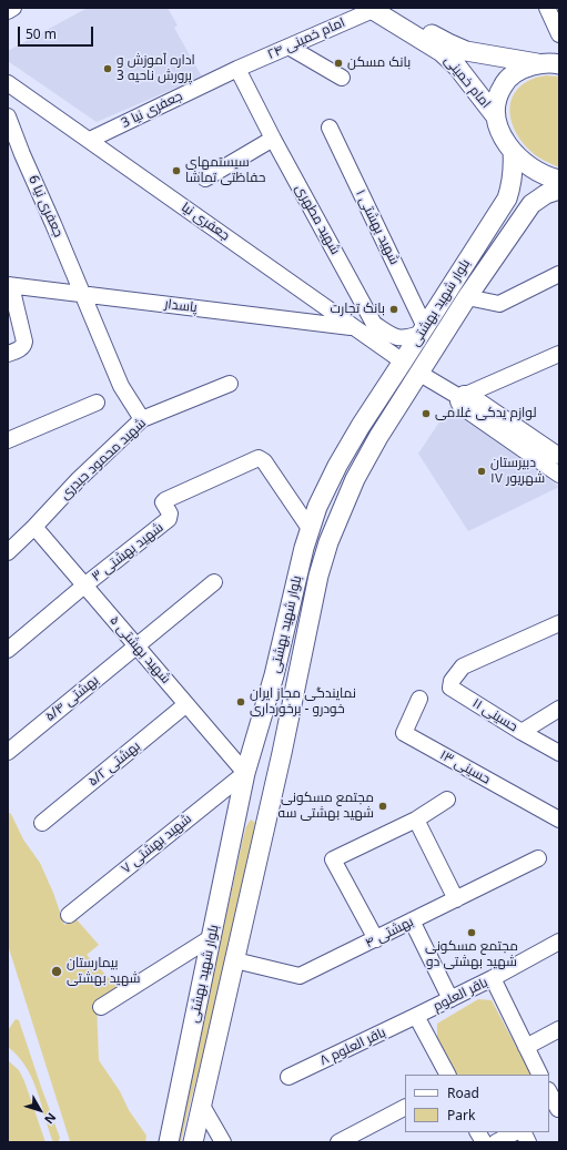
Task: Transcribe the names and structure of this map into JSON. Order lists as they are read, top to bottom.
{
  "streets": {
    "main road": ["امام خمینی", "بلوار شهید بهشتی"],
    "street": [
      "امام خمینی ۲۴",
      "جعفری نیا 3",
      "جعفری نیا 6",
      "شهید مطهری",
      "جعفری نیا",
      "شهید بهشتی ۱",
      "پاسدار",
      "شهید محمود حیدری",
      "شهید بهشتی ۳",
      "شهید بهشتی ۵",
      "بهشتی ۵/۴",
      "حسینی ۱۱",
      "بهشتی ۵/۲",
      "حسینی ۱۳",
      "شهید بهشتی ۷",
      "بهشتی ۴",
      "باقر العلوم",
      "باقر العلوم ۸"
    ]
  },
  "crossings": [
    ["امام خمینی ۲۴", "امام خمینی"],
    ["امام خمینی ۲۴", "جعفری نیا 3"],
    ["امام خمینی ۲۴", "شهید مطهری"],
    ["امام خمینی", "بلوار شهید بهشتی"],
    ["جعفری نیا 3", "شهید مطهری"],
    ["جعفری نیا 3", "جعفری نیا"],
    ["جعفری نیا 6", "پاسدار"],
    ["جعفری نیا 6", "شهید محمود حیدری"],
    ["شهید مطهری", "جعفری نیا"],
    ["شهید مطهری", "شهید بهشتی ۱"],
    ["شهید مطهری", "بلوار شهید بهشتی"],
    ["شهید مطهری", "پاسدار"],
    ["جعفری نیا", "بلوار شهید بهشتی"],
    ["جعفری نیا", "پاسدار"],
    ["شهید بهشتی ۱", "بلوار شهید بهشتی"],
    ["بلوار شهید بهشتی", "شهید بهشتی ۳"],
    ["بلوار شهید بهشتی", "شهید بهشتی ۵"],
    ["بلوار شهید بهشتی", "شهید بهشتی ۷"],
    ["بلوار شهید بهشتی", "بهشتی ۴"],
    ["شهید محمود حیدری", "شهید بهشتی ۵"],
    ["شهید بهشتی ۳", "شهید بهشتی ۵"],
    ["شهید بهشتی ۵", "بهشتی ۵/۴"],
    ["شهید بهشتی ۵", "بهشتی ۵/۲"],
    ["شهید بهشتی ۵", "شهید بهشتی ۷"],
    ["باقر العلوم", "باقر العلوم ۸"]
  ],
  "places": [
    "بانک مسکن",
    "اداره آموزش و پرورش ناحیه 3",
    "سیستمهای حفاظتی تماشا",
    "بانک تجارت",
    "لوازم یدکی غلامی",
    "دبیرستان ۱۷ شهریور",
    "نمایندگی مجاز ایران خودرو - برخورداری",
    "مجتمع مسکونی شهید بهشتی سه",
    "مجتمع مسکونی شهید بهشتی دو",
    "بیمارستان شهید بهشتی"
  ],
  "legend": ["Road", "Park"],
  "scale_bar": "50 m",
  "north": "bottom right"
}
